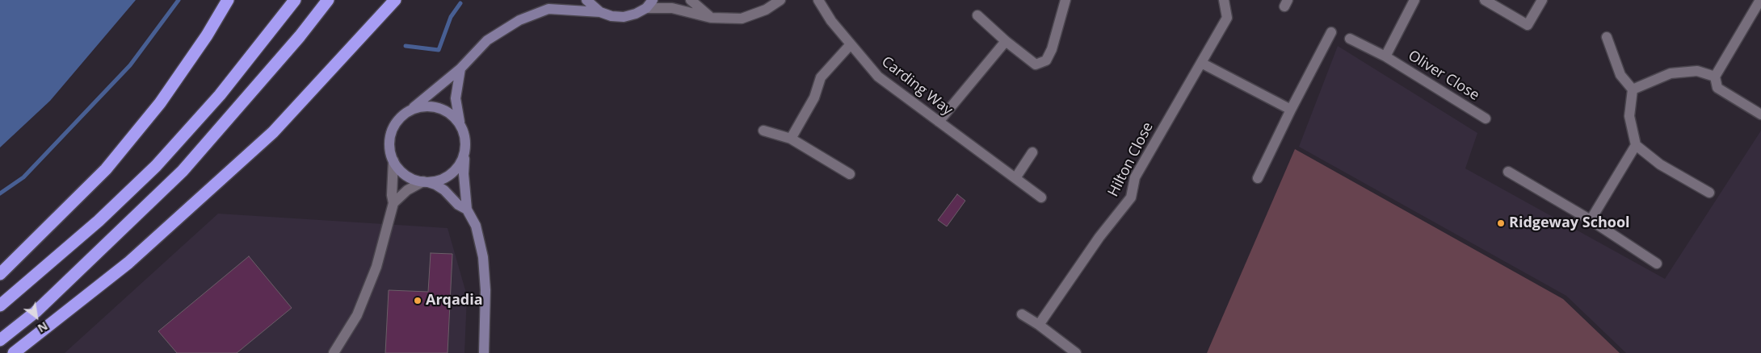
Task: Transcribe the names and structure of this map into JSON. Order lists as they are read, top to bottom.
{
  "streets": {
    "street": ["Oliver Close", "Carding Way", "Hilton Close"]
  },
  "places": ["Ridgeway School", "Arqadia"],
  "north": "bottom right"
}
